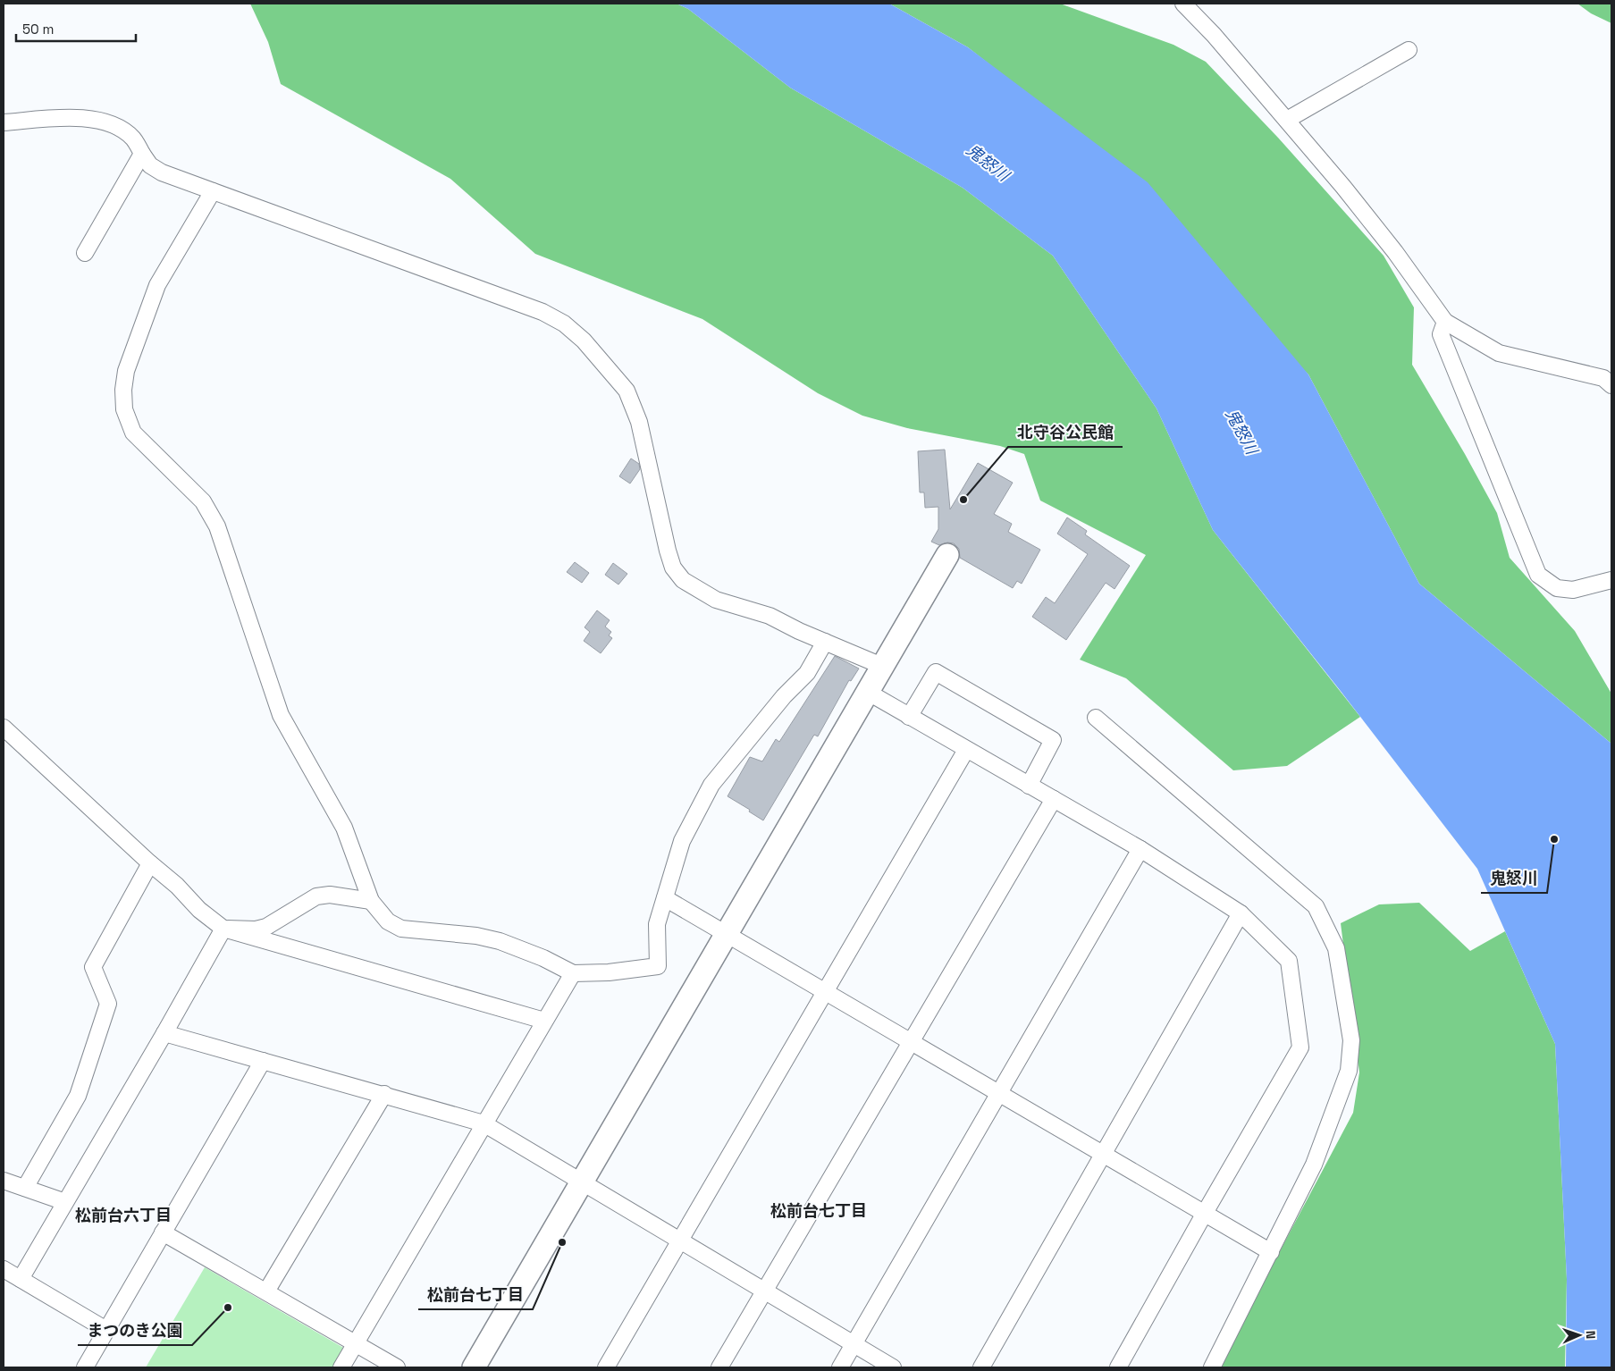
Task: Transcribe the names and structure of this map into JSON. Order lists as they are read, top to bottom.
{
  "districts": ["松前台七丁目", "松前台六丁目"],
  "water": ["鬼怒川"],
  "places": [
    "北守谷公民館",
    "鬼怒川",
    "松前台七丁目",
    "まつのき公園"
  ],
  "scale_bar": "50 m",
  "north": "right"
}
